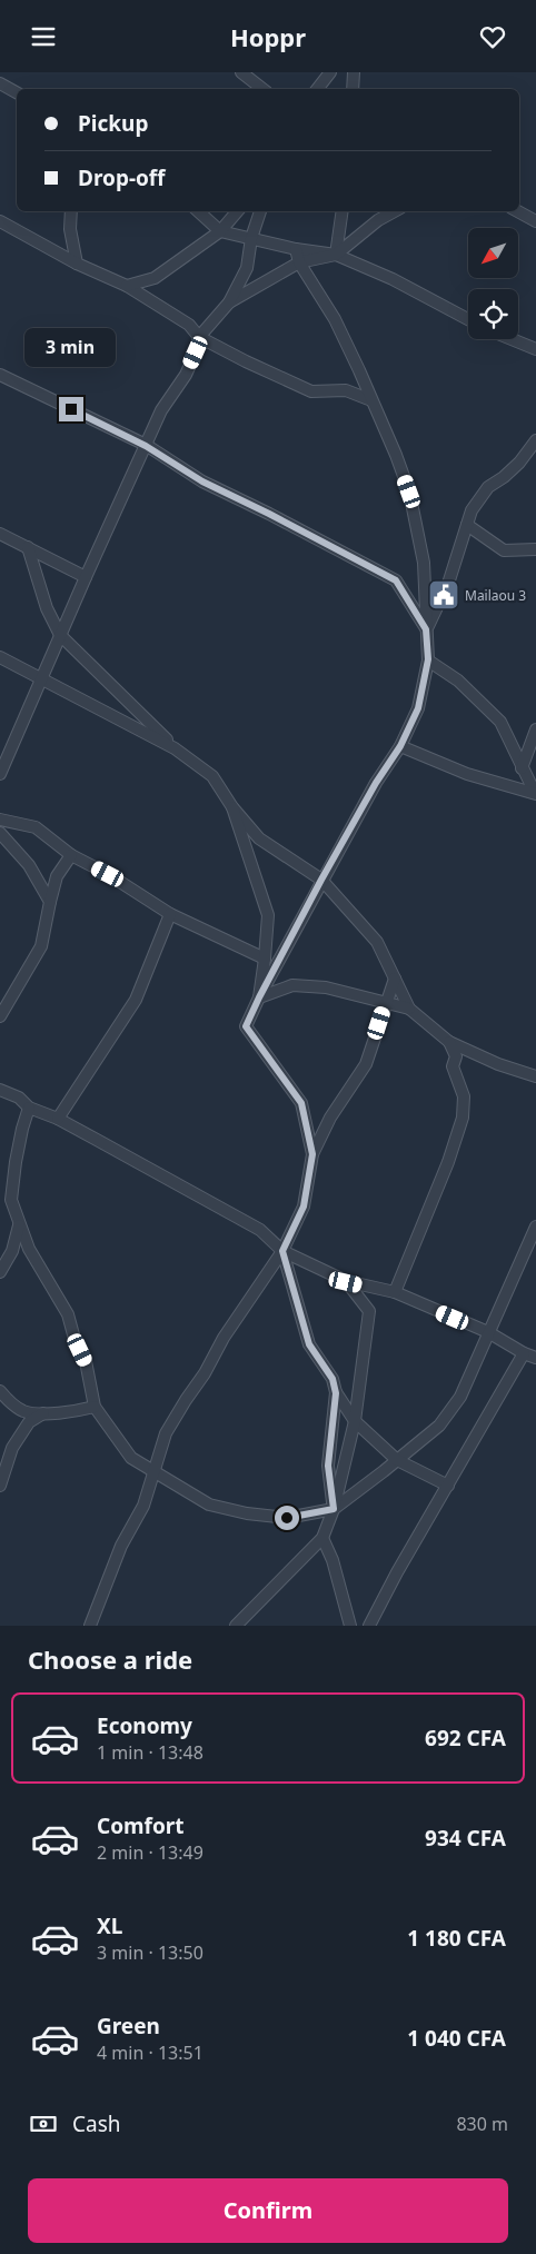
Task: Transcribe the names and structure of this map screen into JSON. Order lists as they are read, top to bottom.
{
  "places": {
    "public building": ["Mailaou 3"]
  },
  "north": "bottom left",
  "page": {
    "header": "Hoppr",
    "banner": ["Pickup", "Drop-off"],
    "bubble": "3 min",
    "heading": "Choose a ride",
    "list": [
      {
        "name": "Economy",
        "note": "1 min · 13:48",
        "value": "692 CFA"
      },
      {
        "name": "Comfort",
        "note": "2 min · 13:49",
        "value": "934 CFA"
      },
      {
        "name": "XL",
        "note": "3 min · 13:50",
        "value": "1 180 CFA"
      },
      {
        "name": "Green",
        "note": "4 min · 13:51",
        "value": "1 040 CFA"
      }
    ],
    "pay": ["Cash", "830 m"],
    "buttons": "Confirm"
  }
}
